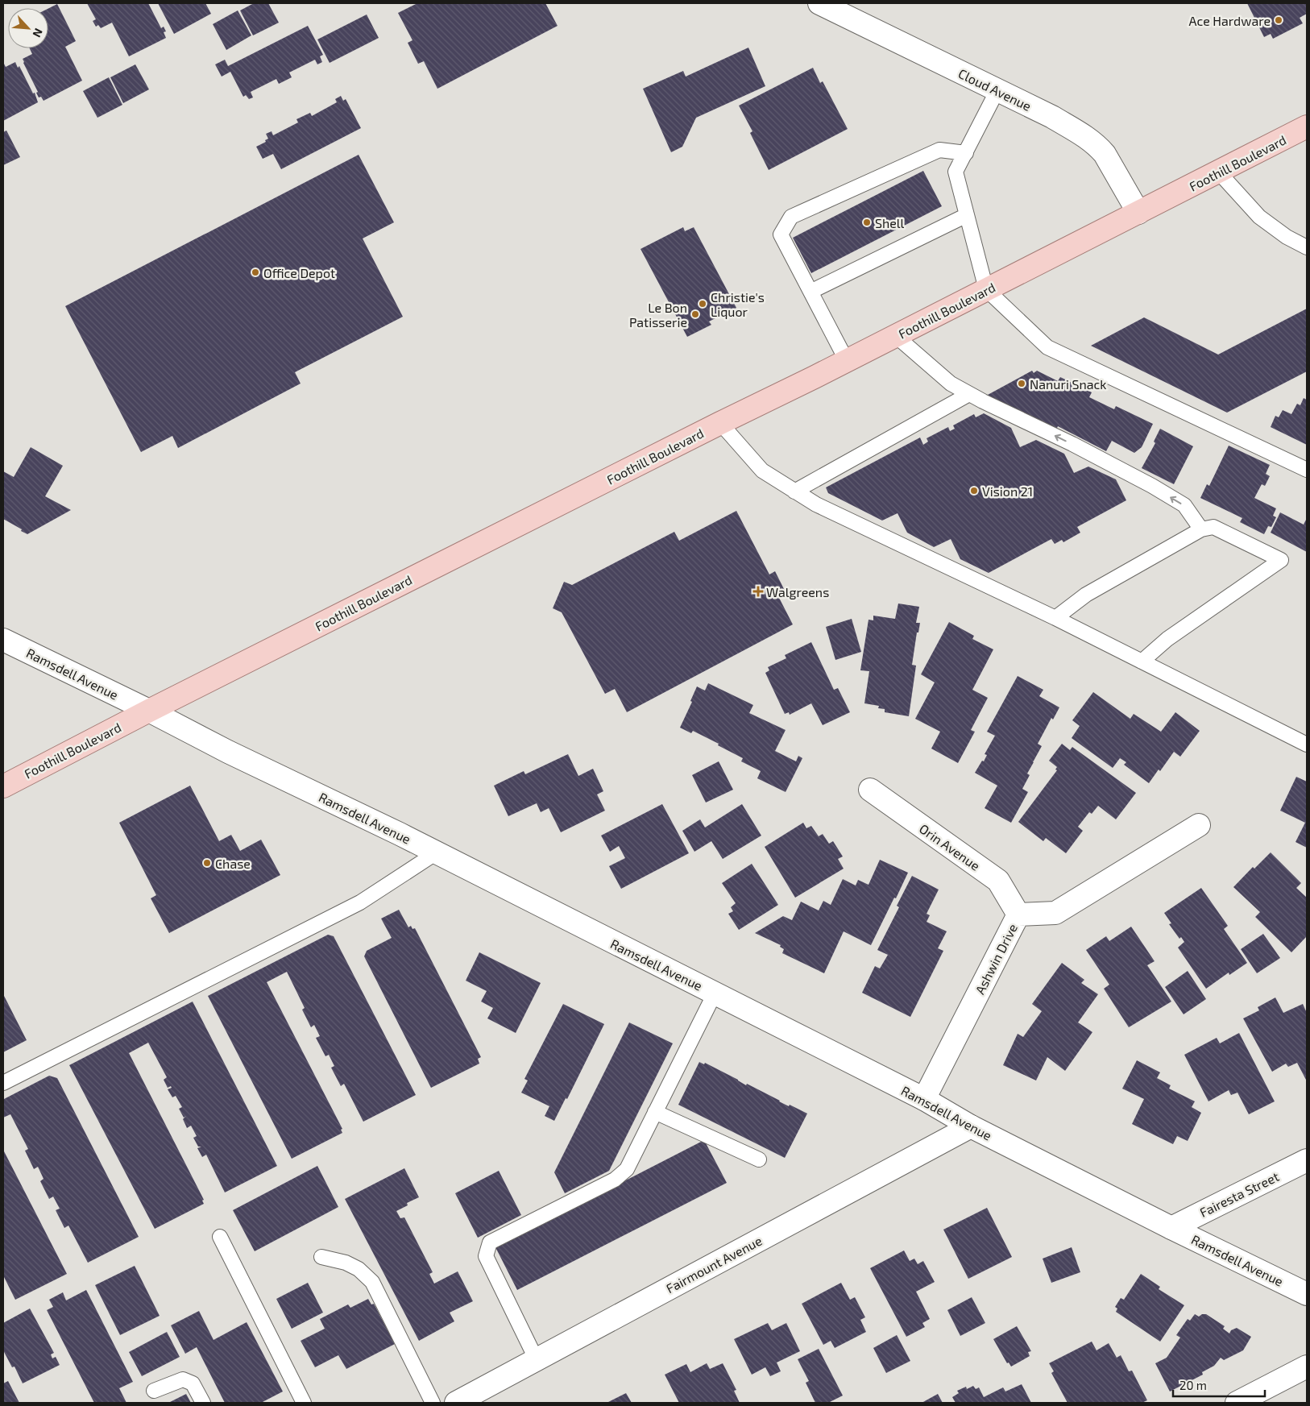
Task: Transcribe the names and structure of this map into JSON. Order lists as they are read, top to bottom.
{
  "streets": {
    "main road": ["Foothill Boulevard"],
    "street": [
      "Cloud Avenue",
      "Ramsdell Avenue",
      "Orin Avenue",
      "Ashwin Drive",
      "Fairesta Street",
      "Fairmount Avenue"
    ]
  },
  "crossings": [
    ["Cloud Avenue", "Foothill Boulevard"],
    ["Foothill Boulevard", "Ramsdell Avenue"],
    ["Ramsdell Avenue", "Ashwin Drive"],
    ["Ramsdell Avenue", "Fairesta Street"],
    ["Ramsdell Avenue", "Fairmount Avenue"],
    ["Orin Avenue", "Ashwin Drive"]
  ],
  "places": {
    "other": [
      "Ace Hardware",
      "Shell",
      "Office Depot",
      "Christie's Liquor",
      "Le Bon Patisserie",
      "Nanuri Snack",
      "Vision 21",
      "Chase"
    ],
    "health": ["Walgreens"]
  },
  "scale_bar": "20 m",
  "north": "bottom right"
}
